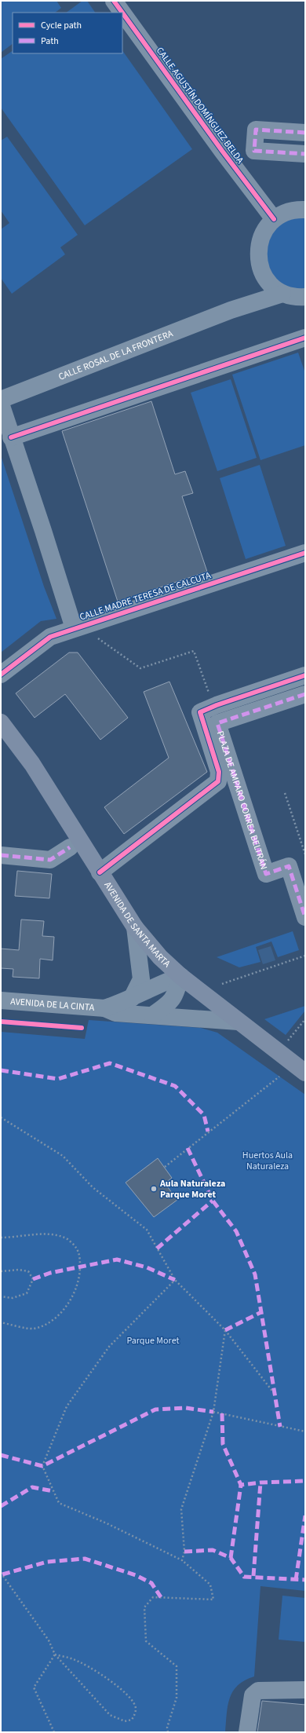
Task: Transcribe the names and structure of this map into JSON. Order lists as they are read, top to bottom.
{
  "streets": {
    "main road": ["AVENIDA DE SANTA MARTA"],
    "street": [
      "CALLE AGUSTÍN DOMÍNGUEZ BELDA",
      "CALLE ROSAL DE LA FRONTERA",
      "CALLE MADRE TERESA DE CALCUTA",
      "PLAZA DE AMPARO CORREA BELTRÁN",
      "AVENIDA DE LA CINTA"
    ]
  },
  "crossings": [
    ["AVENIDA DE SANTA MARTA", "AVENIDA DE LA CINTA"]
  ],
  "parks": ["Huertos Aula Naturaleza", "Parque Moret"],
  "places": ["Aula Naturaleza Parque Moret"],
  "legend": ["Cycle path", "Path"]
}
